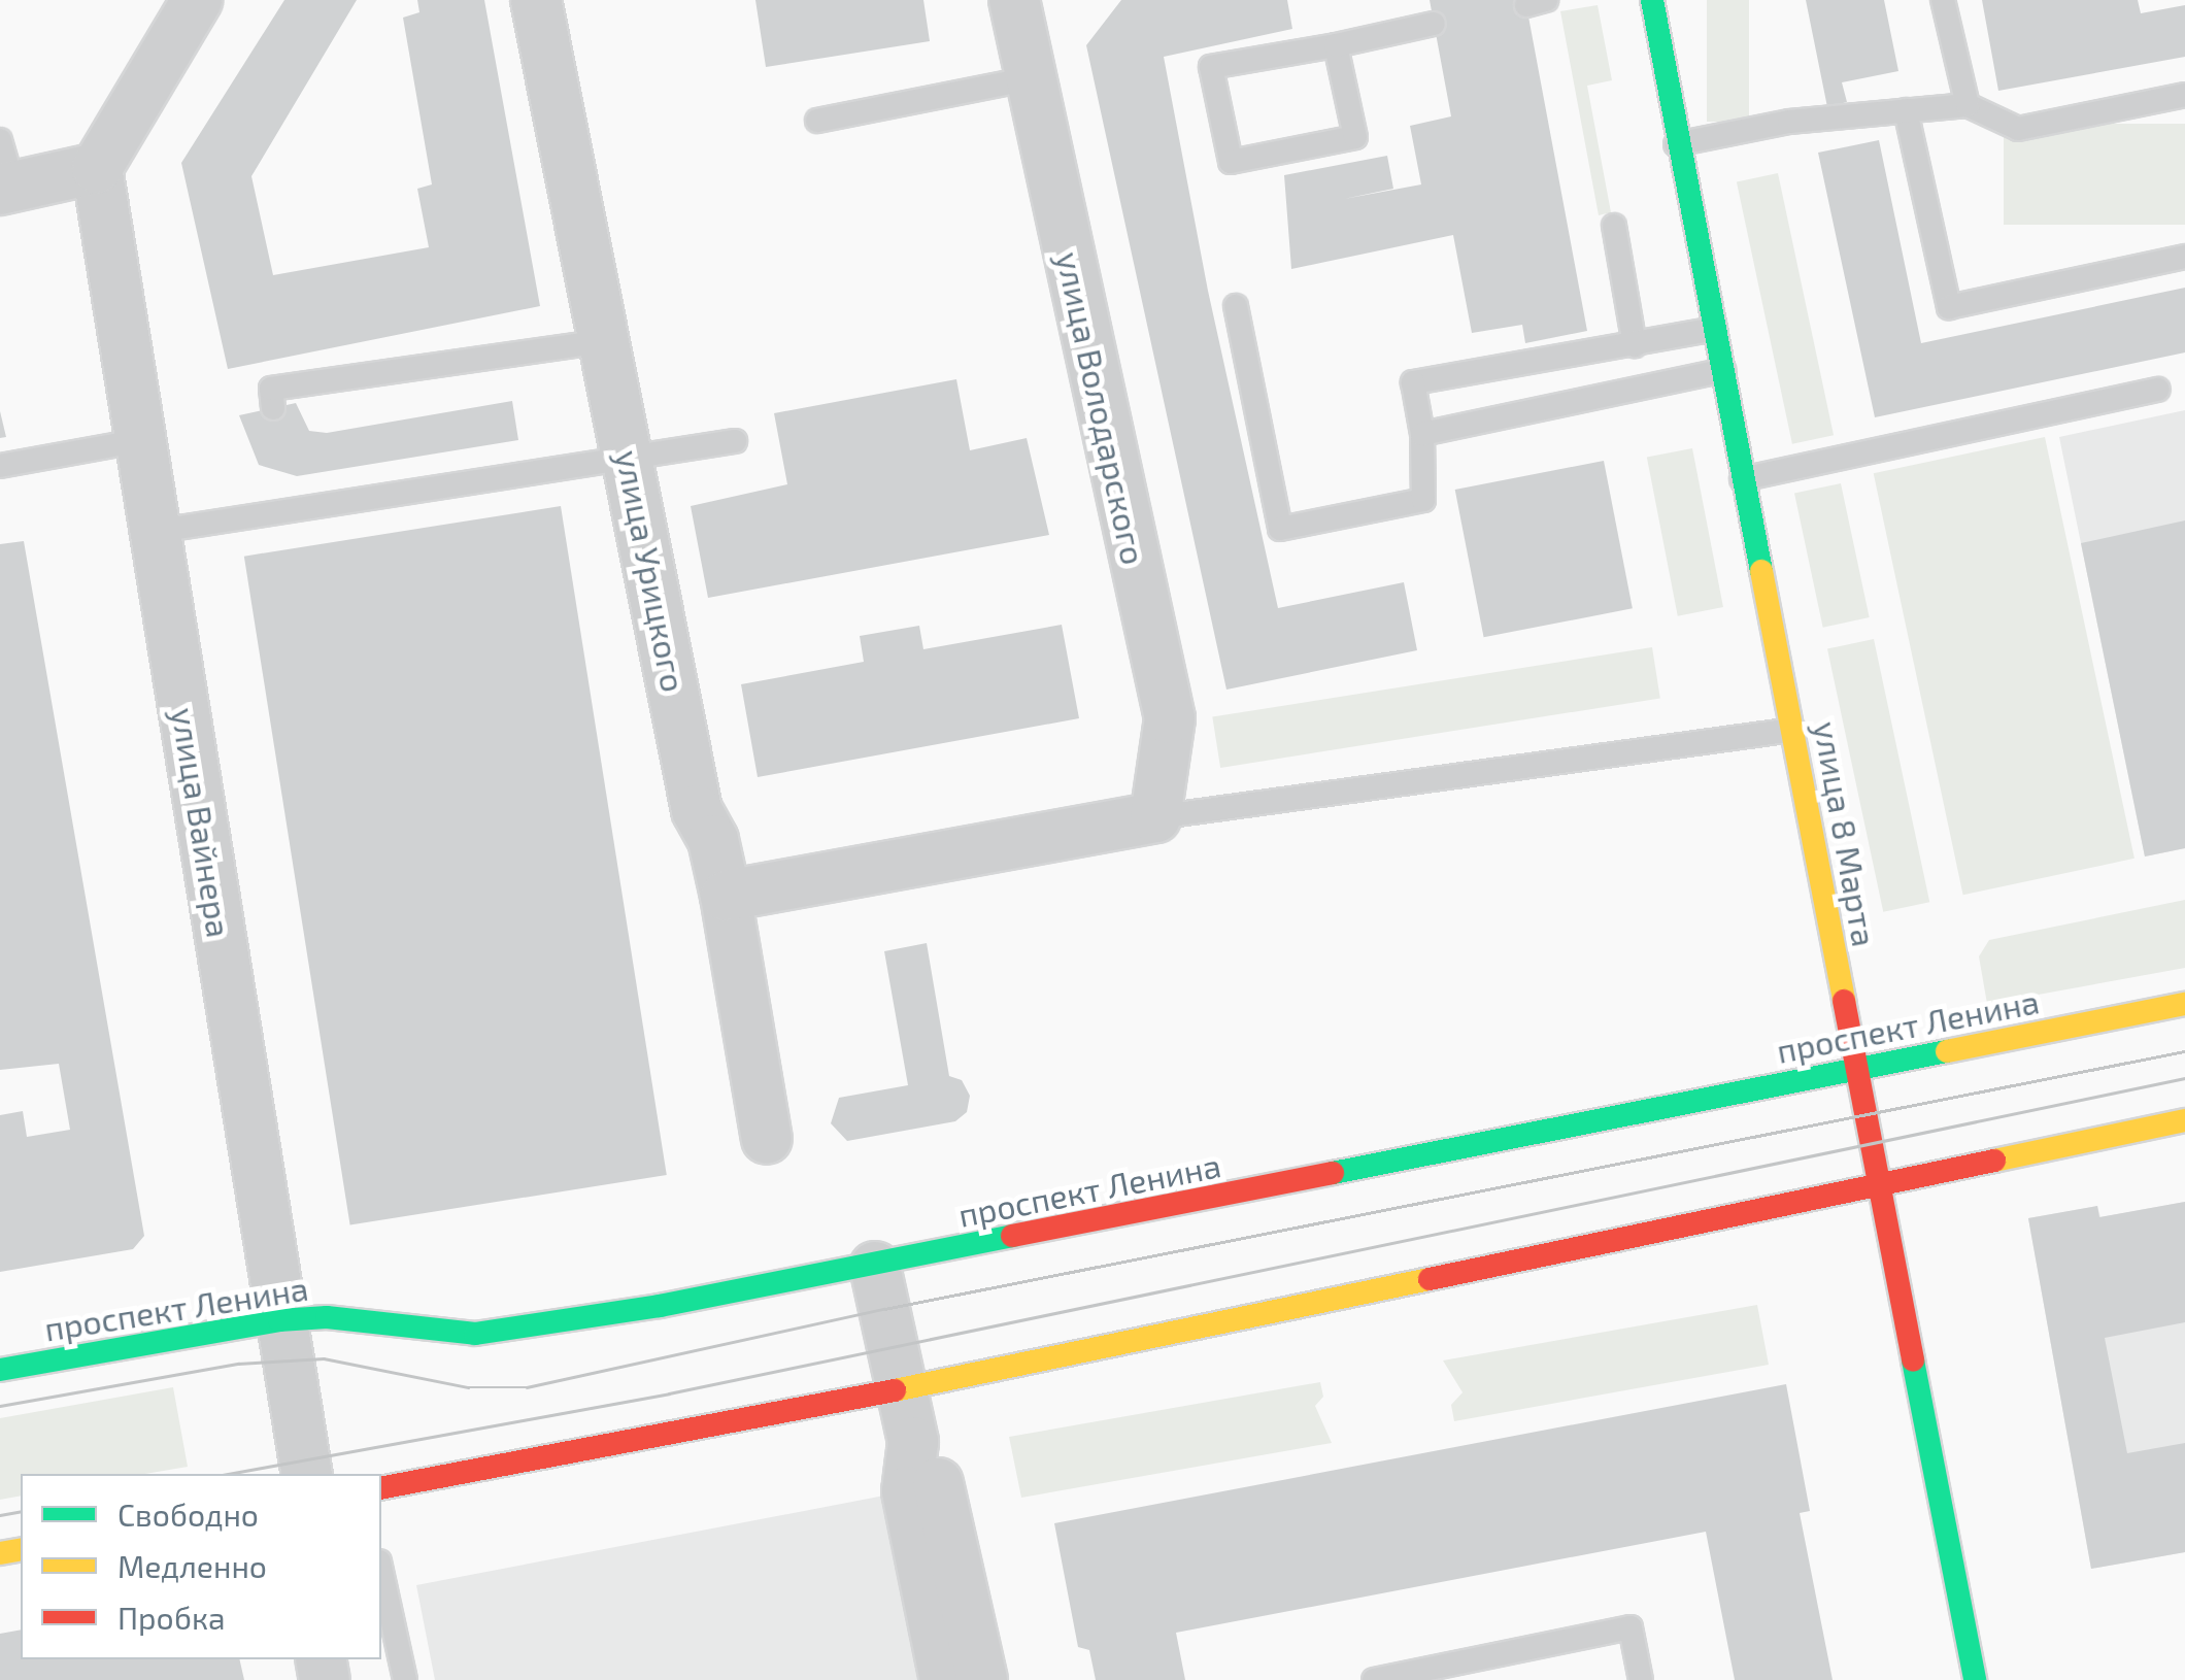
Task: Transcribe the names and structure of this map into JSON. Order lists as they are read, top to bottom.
{
  "streets": {
    "main road": ["улица 8 Марта", "проспект Ленина"],
    "street": ["улица Володарского", "улица Урицкого", "улица Вайнера"]
  },
  "crossings": [
    ["улица Вайнера", "проспект Ленина"],
    ["улица 8 Марта", "проспект Ленина"]
  ],
  "legend": ["Свободно", "Медленно", "Пробка"]
}
